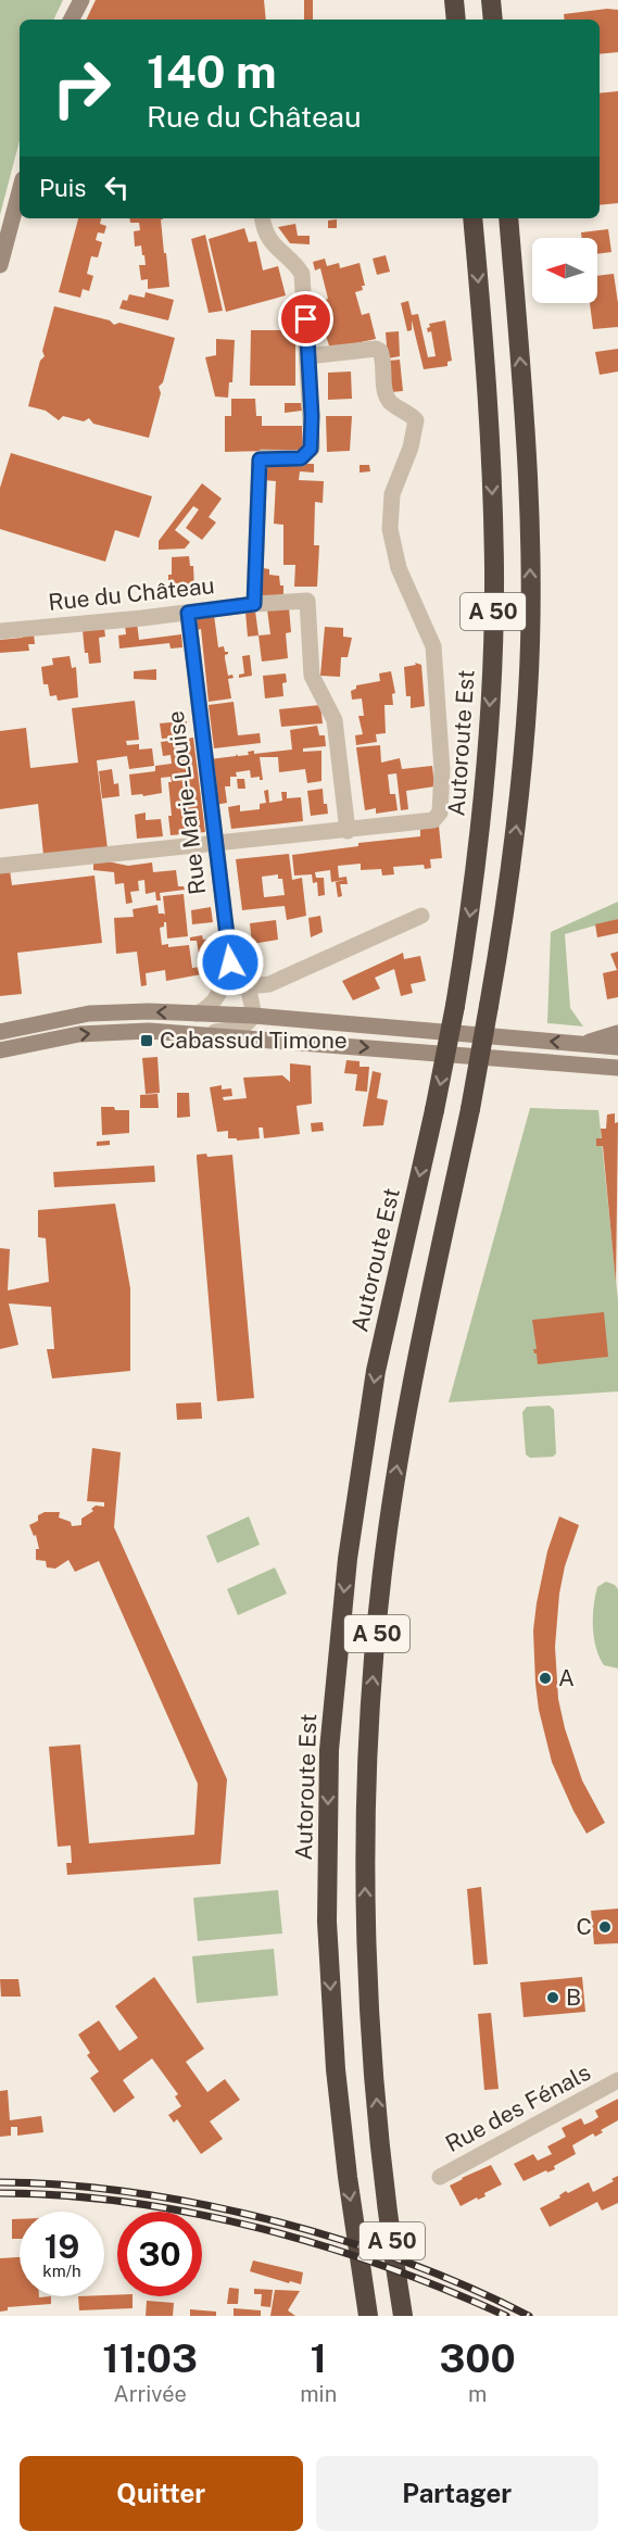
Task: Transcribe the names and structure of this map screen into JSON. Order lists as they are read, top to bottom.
{
  "streets": {
    "highway": ["A 50", "Autoroute Est"],
    "street": ["Rue du Château", "Rue Marie-Louise", "Rue des Fénals"]
  },
  "crossings": [
    ["Rue du Château", "Rue Marie-Louise"]
  ],
  "places": {
    "transit": ["Cabassud Timone"],
    "other": ["A", "C", "B"]
  },
  "north": "left",
  "page": {
    "turn": ["140 m", "Rue du Château"],
    "then": "Puis",
    "speed": "19 km/h",
    "limit": "30",
    "eta": [
      "11:03",
      "Arrivée",
      "1",
      "min",
      "300",
      "m"
    ],
    "buttons": ["Quitter", "Partager"]
  }
}
